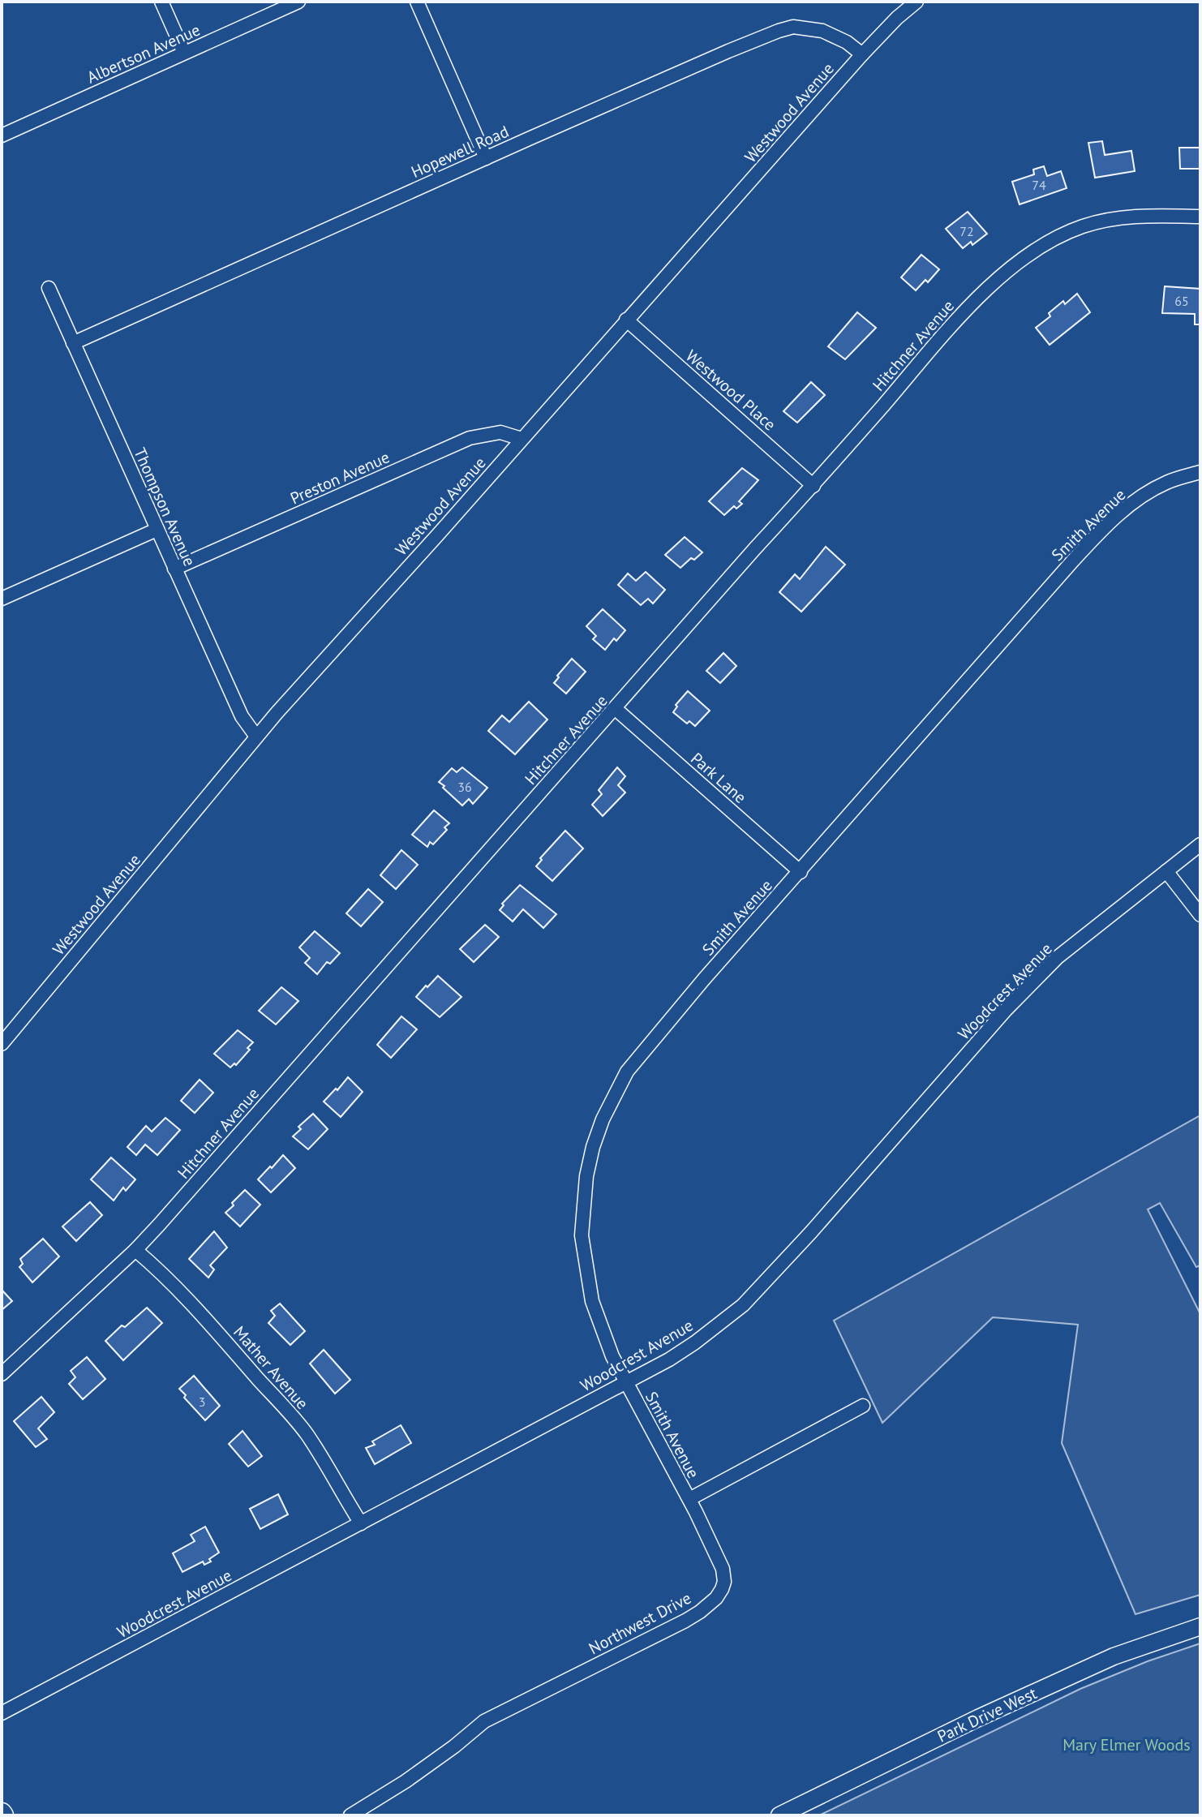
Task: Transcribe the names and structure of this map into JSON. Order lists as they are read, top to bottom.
{
  "streets": {
    "street": [
      "Albertson Avenue",
      "Westwood Avenue",
      "Hopewell Road",
      "Hitchner Avenue",
      "Westwood Place",
      "Preston Avenue",
      "Thompson Avenue",
      "Smith Avenue",
      "Park Lane",
      "Woodcrest Avenue",
      "Mather Avenue",
      "Northwest Drive",
      "Park Drive West"
    ]
  },
  "crossings": [
    ["Westwood Avenue", "Hopewell Road"],
    ["Westwood Avenue", "Westwood Place"],
    ["Westwood Avenue", "Preston Avenue"],
    ["Westwood Avenue", "Thompson Avenue"],
    ["Hopewell Road", "Thompson Avenue"],
    ["Hitchner Avenue", "Westwood Place"],
    ["Hitchner Avenue", "Park Lane"],
    ["Hitchner Avenue", "Mather Avenue"],
    ["Preston Avenue", "Thompson Avenue"],
    ["Smith Avenue", "Park Lane"],
    ["Smith Avenue", "Woodcrest Avenue"],
    ["Smith Avenue", "Northwest Drive"],
    ["Woodcrest Avenue", "Mather Avenue"]
  ],
  "parks": ["Mary Elmer Woods"],
  "house_numbers": [
    "74",
    "72",
    "65",
    "36",
    "3"
  ]
}
